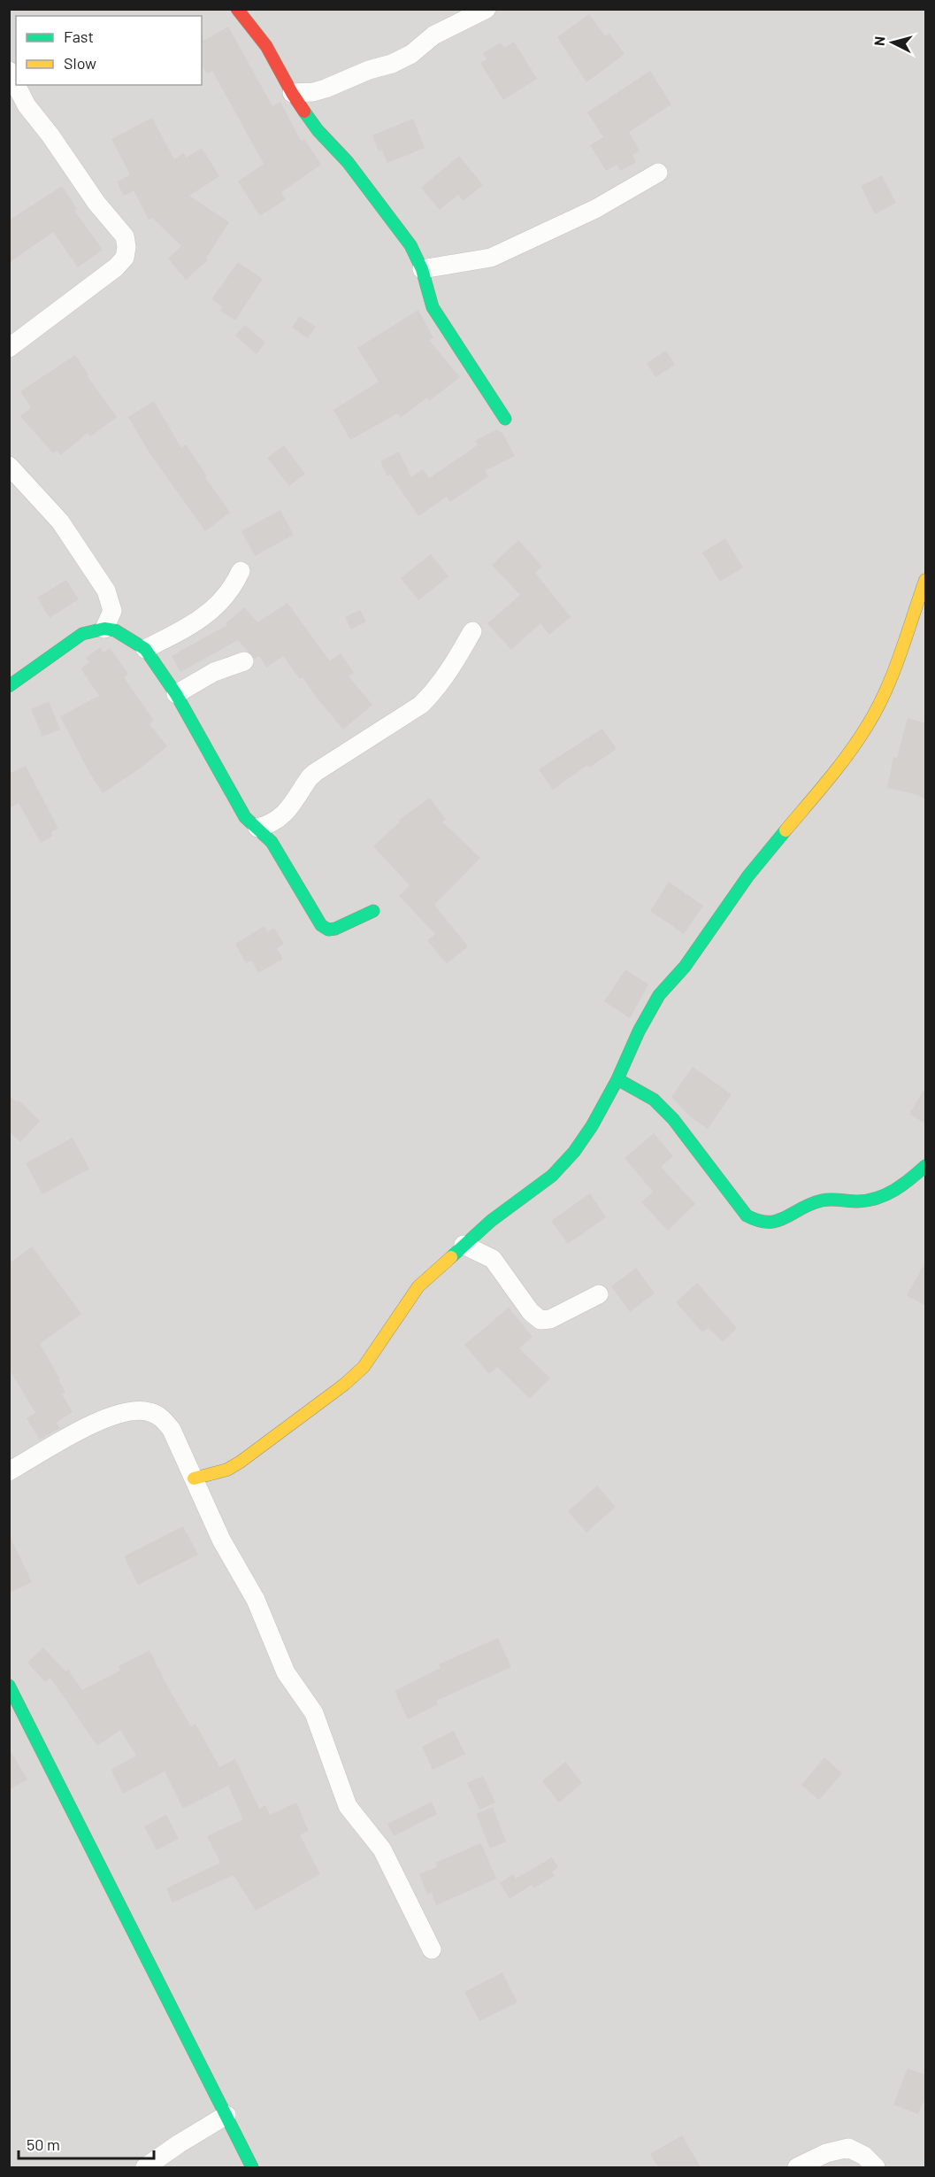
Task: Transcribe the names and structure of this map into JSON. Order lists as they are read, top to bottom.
{
  "legend": ["Fast", "Slow"],
  "scale_bar": "50 m",
  "north": "left"
}
